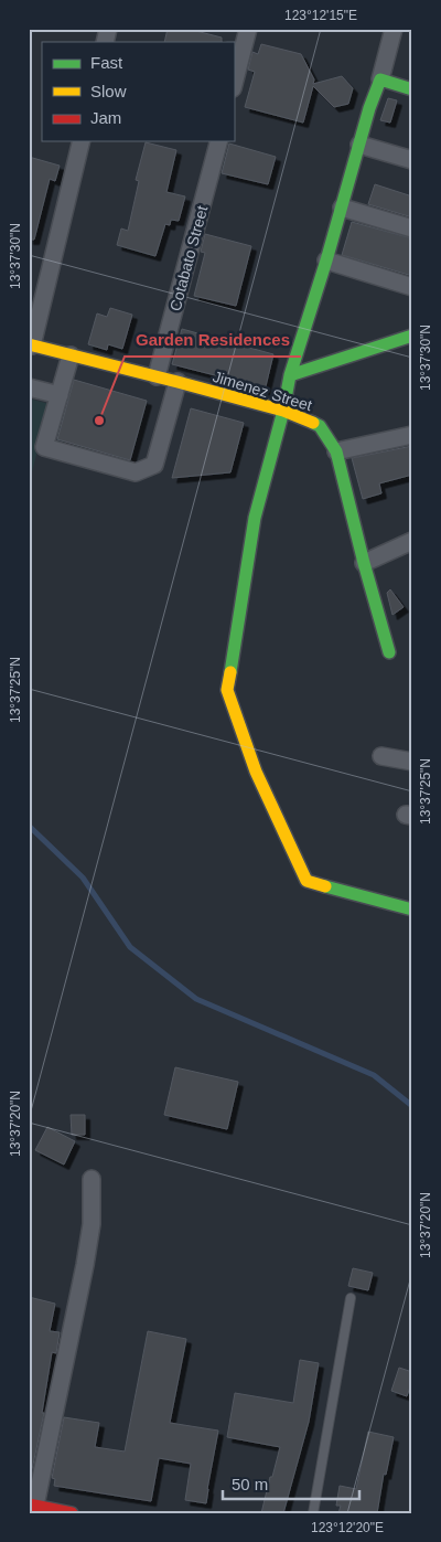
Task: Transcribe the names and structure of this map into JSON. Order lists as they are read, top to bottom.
{
  "streets": {
    "street": ["Cotabato Street", "Jimenez Street"]
  },
  "crossings": [
    ["Cotabato Street", "Jimenez Street"]
  ],
  "places": ["Garden Residences"],
  "legend": ["Fast", "Slow", "Jam"],
  "scale_bar": "50 m",
  "coordinates": [
    "123°12'15\"E",
    "13°37'30\"N",
    "13°37'25\"N",
    "13°37'20\"N",
    "123°12'20\"E"
  ]
}
